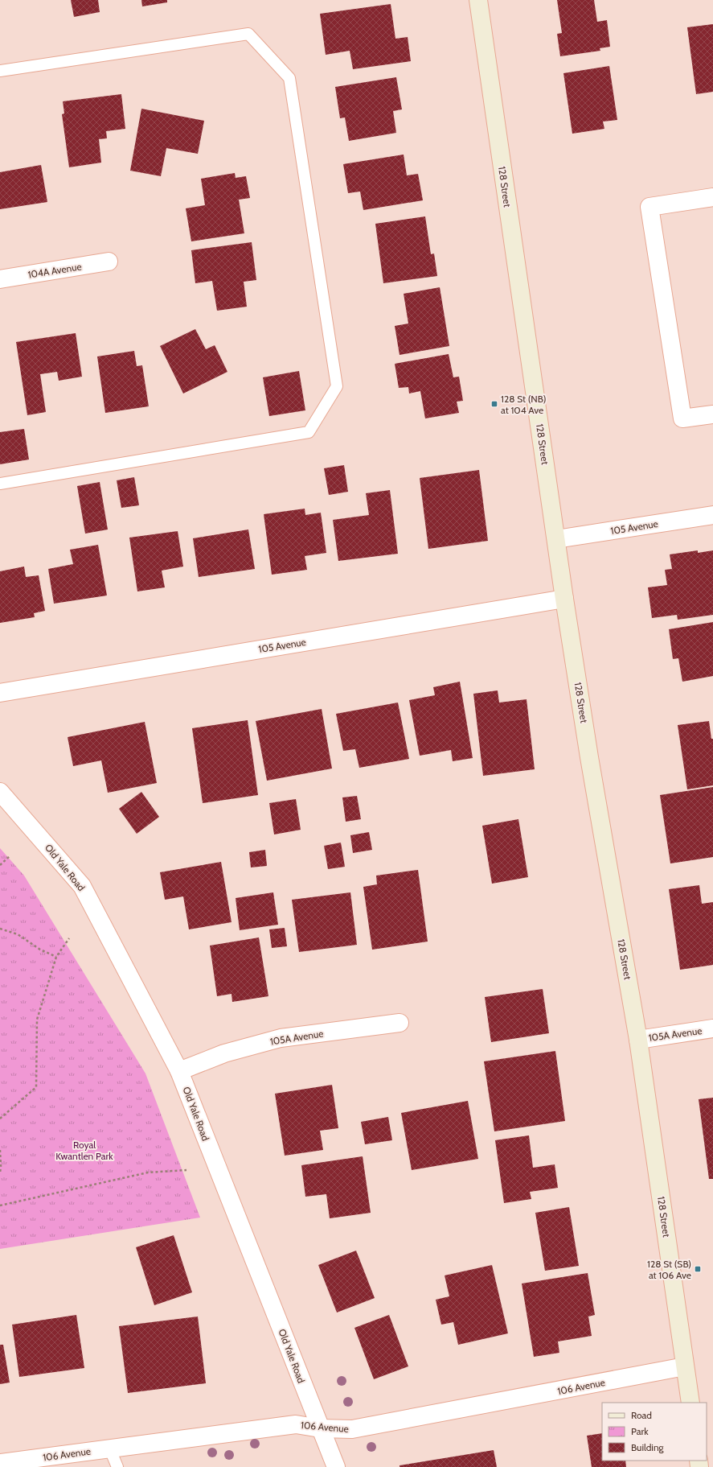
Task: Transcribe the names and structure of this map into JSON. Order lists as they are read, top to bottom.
{
  "streets": {
    "main road": ["128 Street"],
    "street": [
      "104A Avenue",
      "105 Avenue",
      "Old Yale Road",
      "105A Avenue",
      "106 Avenue"
    ]
  },
  "crossings": [
    ["128 Street", "105 Avenue"],
    ["128 Street", "105A Avenue"],
    ["128 Street", "106 Avenue"],
    ["Old Yale Road", "105A Avenue"],
    ["Old Yale Road", "106 Avenue"]
  ],
  "parks": ["Royal Kwantlen Park"],
  "places": {
    "transit": ["128 St (NB) at 104 Ave", "128 St (SB) at 106 Ave"]
  },
  "legend": ["Road", "Park", "Building"]
}
